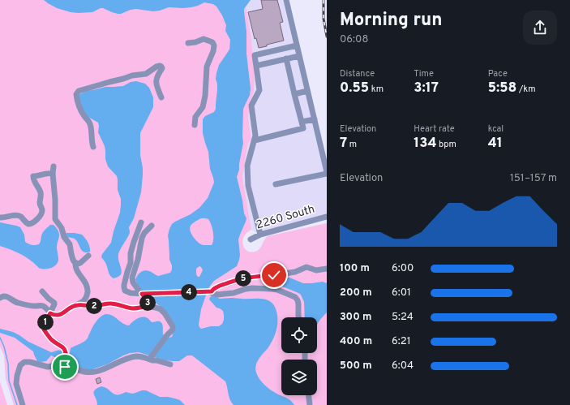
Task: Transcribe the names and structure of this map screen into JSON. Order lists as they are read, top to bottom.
{
  "streets": {
    "street": ["2260 South"]
  },
  "page": {
    "heading": ["Morning run", "06:08"],
    "stats": [
      ["Distance", "0.55 km"],
      ["Time", "3:17"],
      ["Pace", "5:58 /km"],
      ["Elevation", "7 m"],
      ["Heart rate", "134 bpm"],
      ["kcal", "41"]
    ],
    "chart": ["Elevation", "151–157 m"],
    "list": [
      {
        "name": "100 m",
        "note": "6:00"
      },
      {
        "name": "200 m",
        "note": "6:01"
      },
      {
        "name": "300 m",
        "note": "5:24"
      },
      {
        "name": "400 m",
        "note": "6:21"
      },
      {
        "name": "500 m",
        "note": "6:04"
      }
    ],
    "pins": [
      "5",
      "4",
      "3",
      "2",
      "1"
    ]
  }
}
